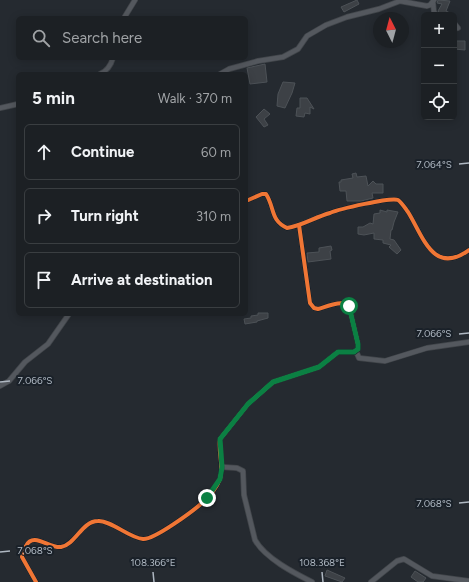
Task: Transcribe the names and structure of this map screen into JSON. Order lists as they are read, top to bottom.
{
  "north": "top",
  "page": {
    "map_buttons": ["+", "−"],
    "search": "Search here",
    "heading": ["5 min", "Walk · 370 m"],
    "list": [
      ["Continue", "60 m"],
      ["Turn right", "310 m"],
      "Arrive at destination"
    ]
  },
  "coordinates": [
    "7.064°S",
    "7.066°S",
    "7.068°S",
    "108.366°E",
    "108.368°E"
  ]
}
